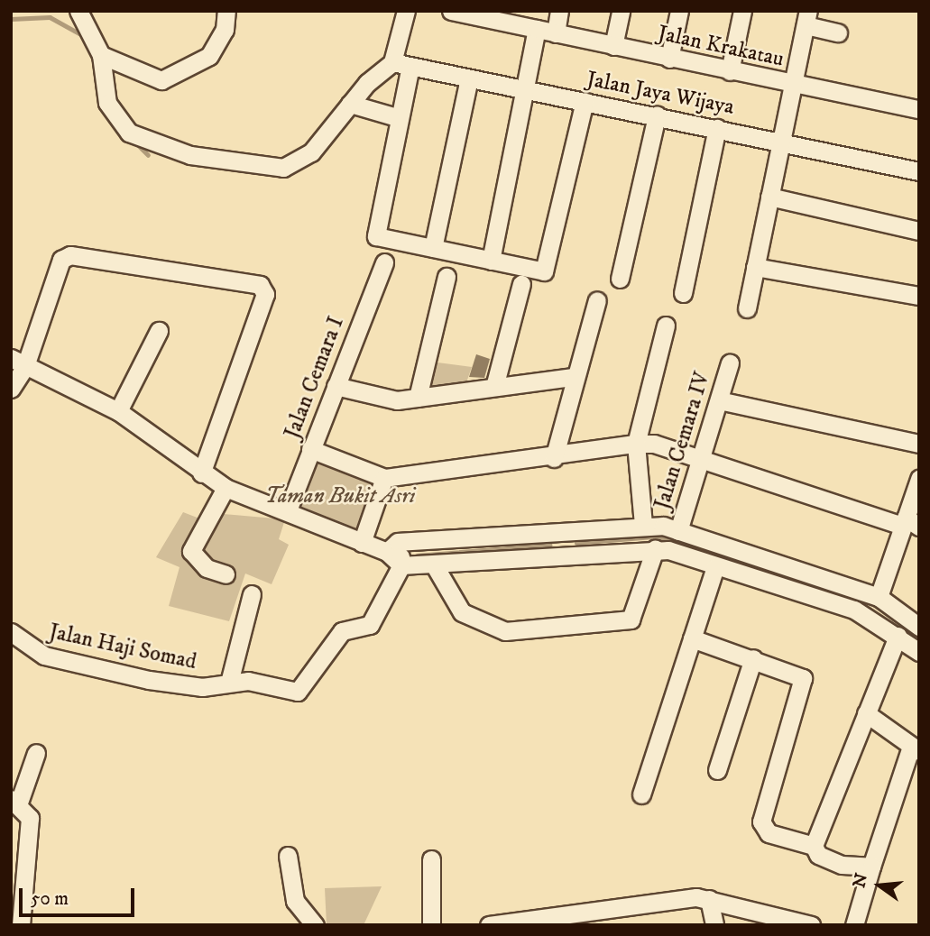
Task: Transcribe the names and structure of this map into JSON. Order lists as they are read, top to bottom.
{
  "streets": {
    "street": [
      "Jalan Krakatau",
      "Jalan Jaya Wijaya",
      "Jalan Cemara I",
      "Jalan Cemara IV",
      "Jalan Haji Somad"
    ]
  },
  "parks": ["Taman Bukit Asri"],
  "scale_bar": "50 m",
  "north": "left"
}
